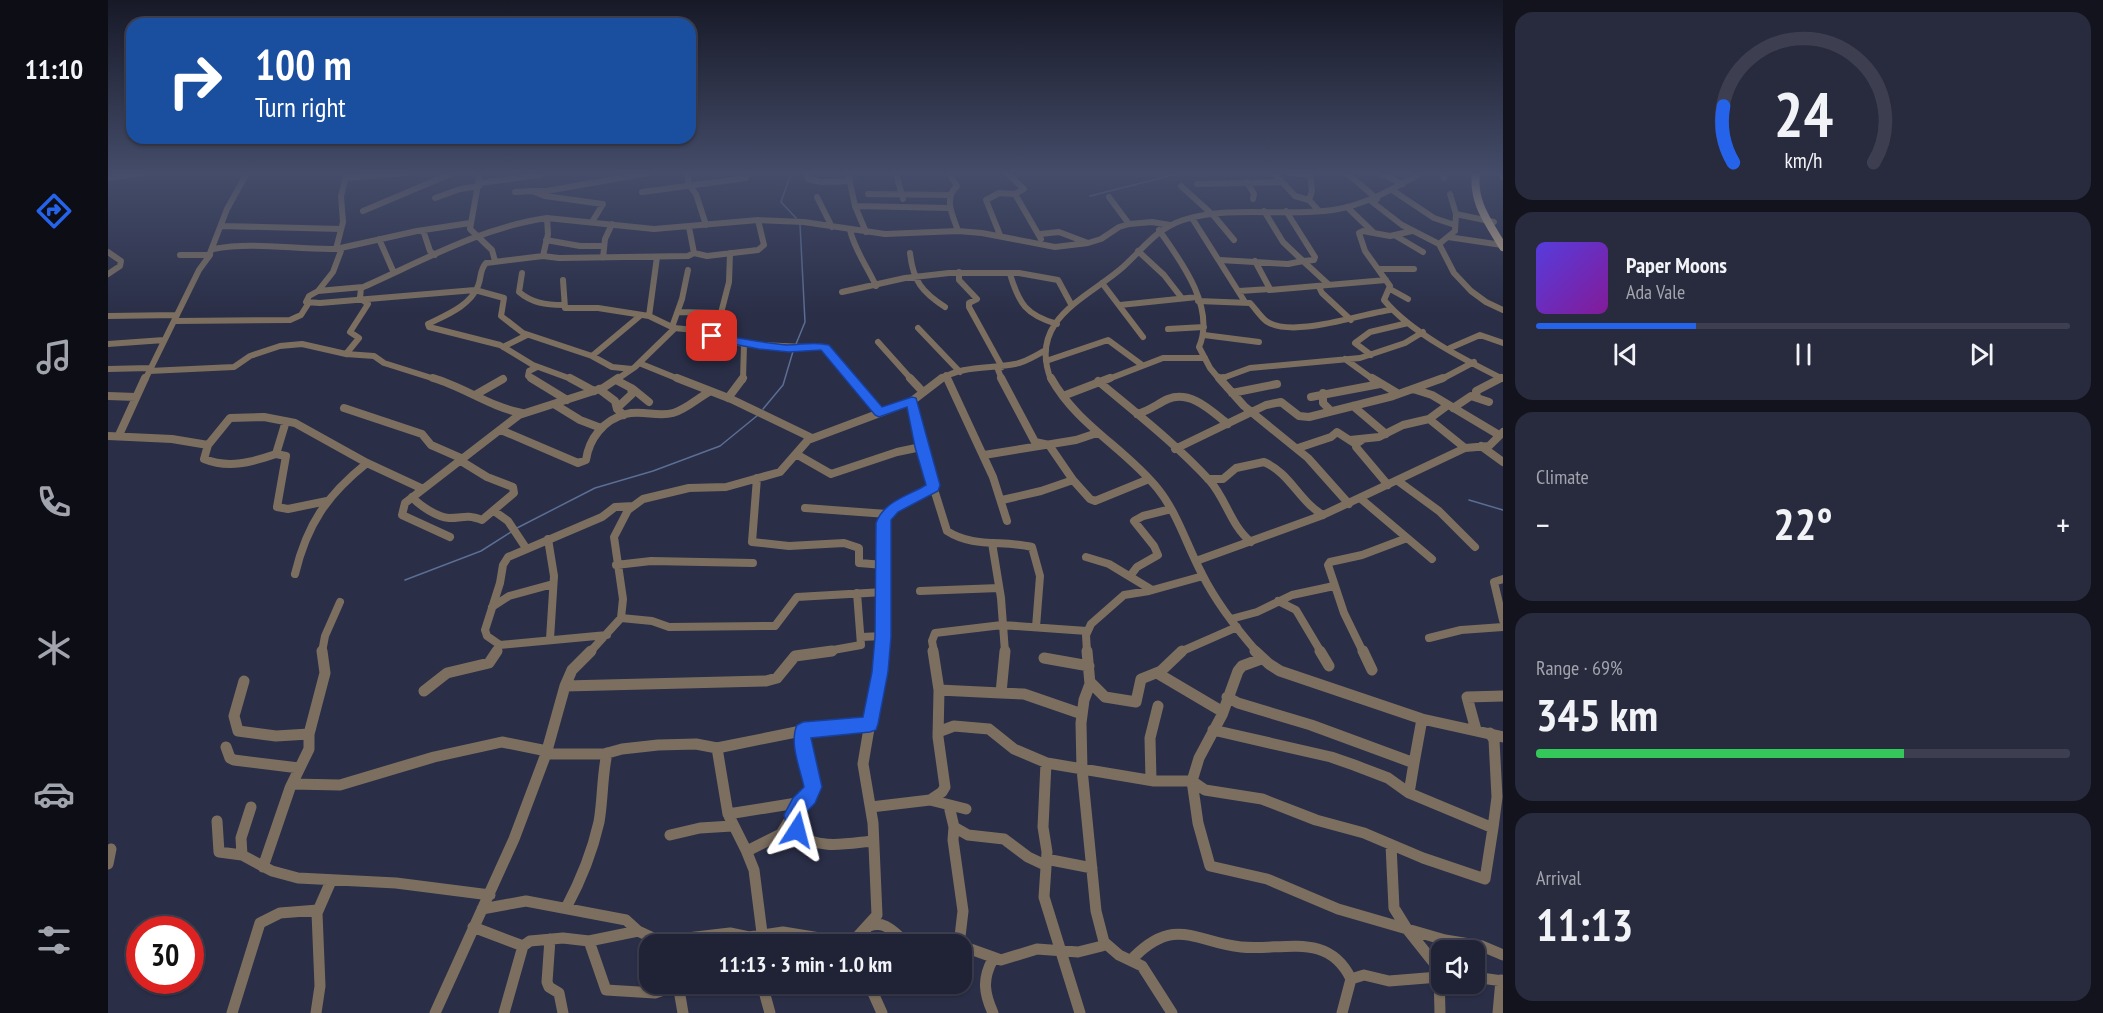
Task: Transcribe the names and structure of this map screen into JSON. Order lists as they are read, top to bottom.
{
  "page": {
    "tabs": "11:10",
    "turn": ["100 m", "Turn right"],
    "song": ["Paper Moons", "Ada Vale"],
    "tile": [
      "Climate",
      ["Range · 69%", "345 km"],
      ["Arrival", "11:13"]
    ],
    "heat": ["−", "22°", "+"],
    "limit": "30",
    "trip": "11:13 · 3 min · 1.0 km",
    "gauge": ["24", "km/h"]
  }
}
